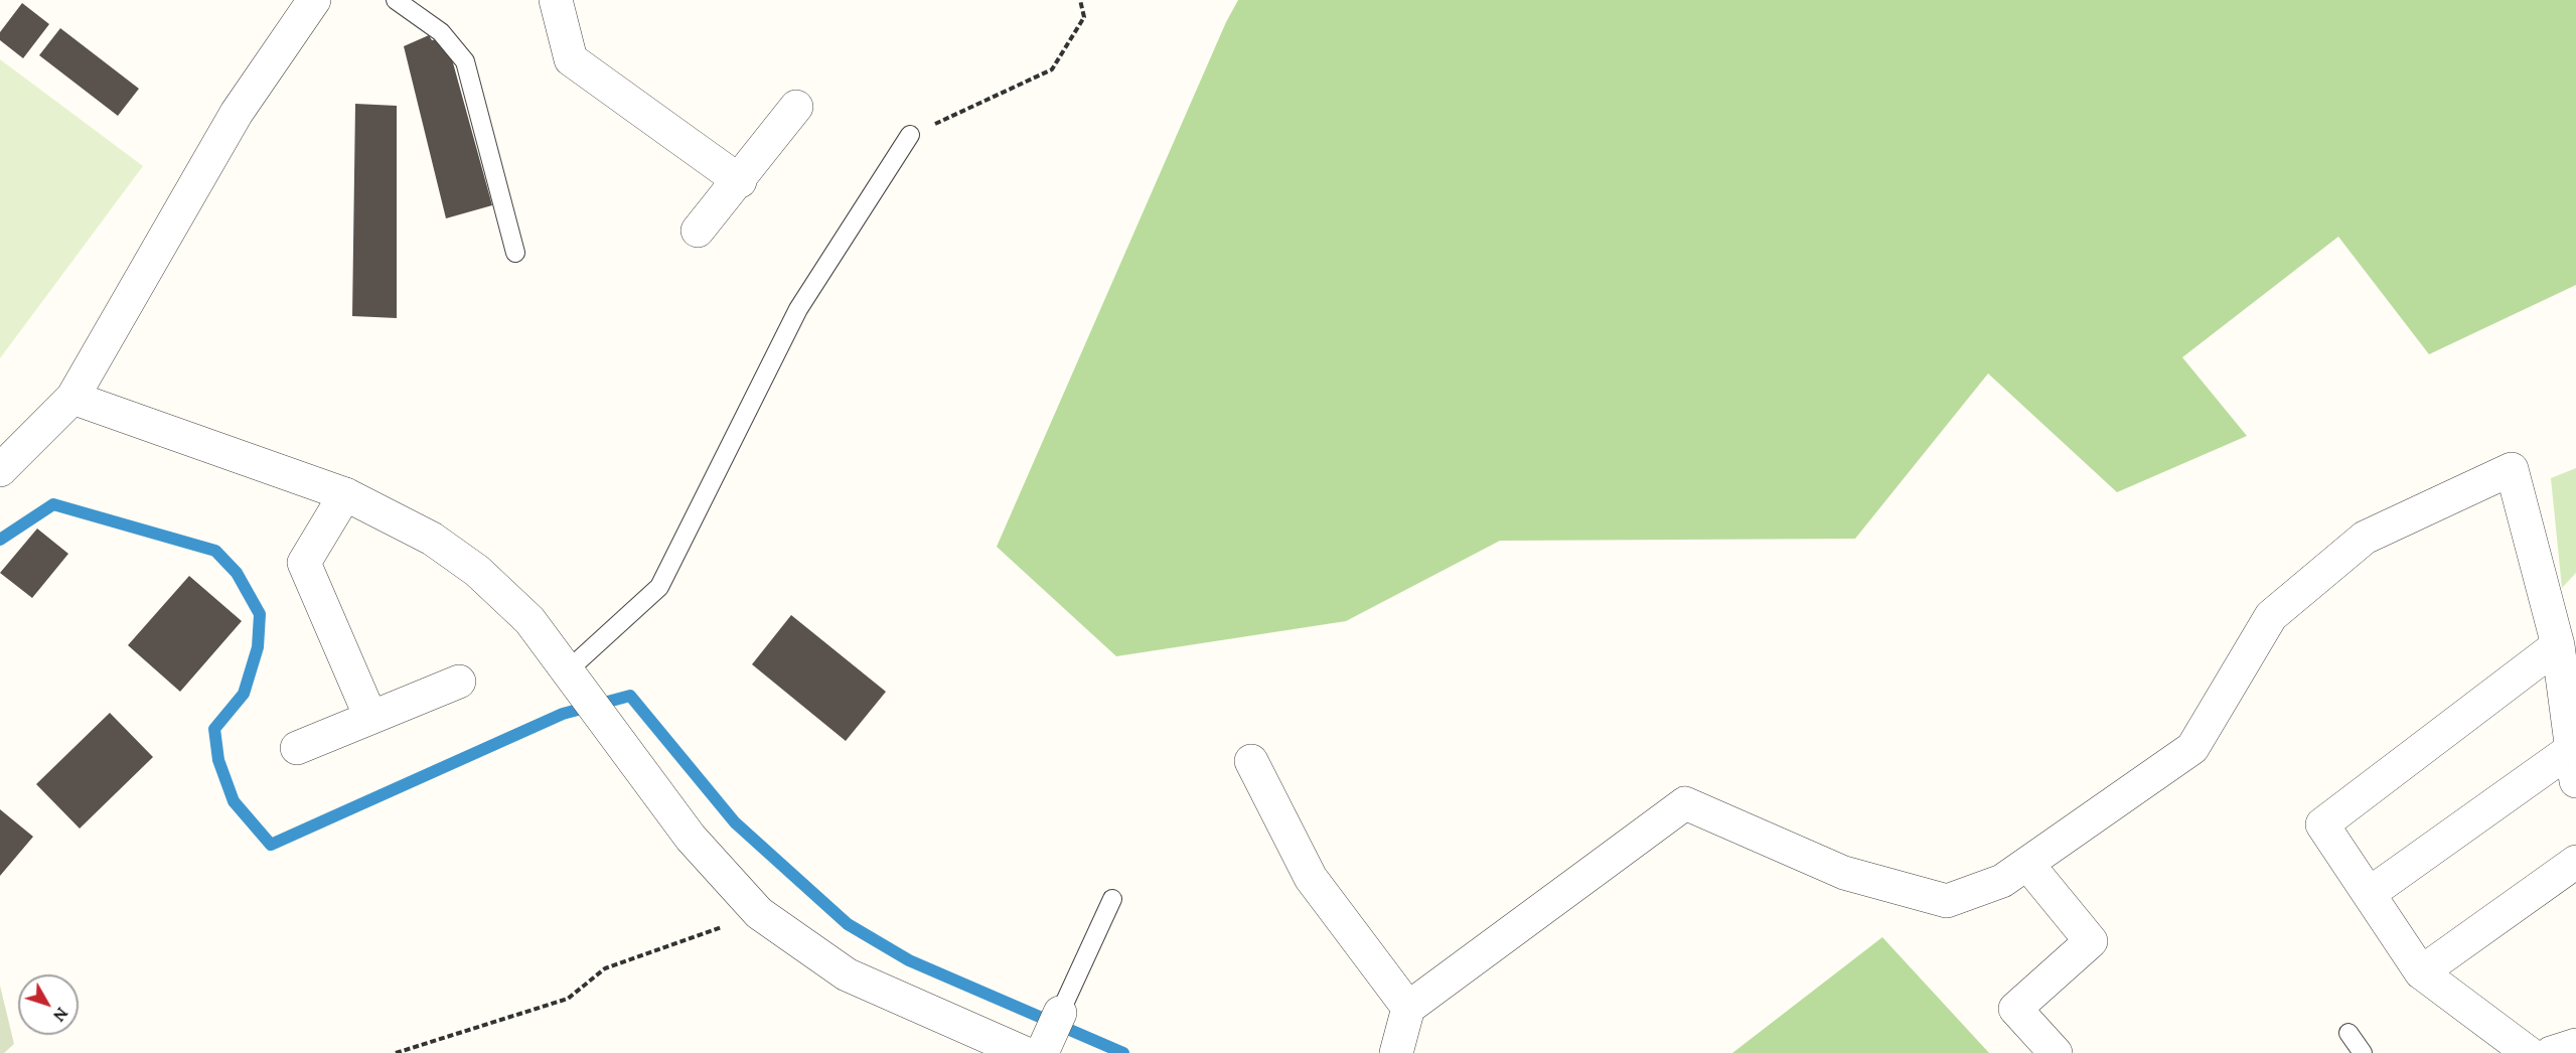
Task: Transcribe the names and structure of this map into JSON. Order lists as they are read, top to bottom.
{
  "north": "bottom right"
}
